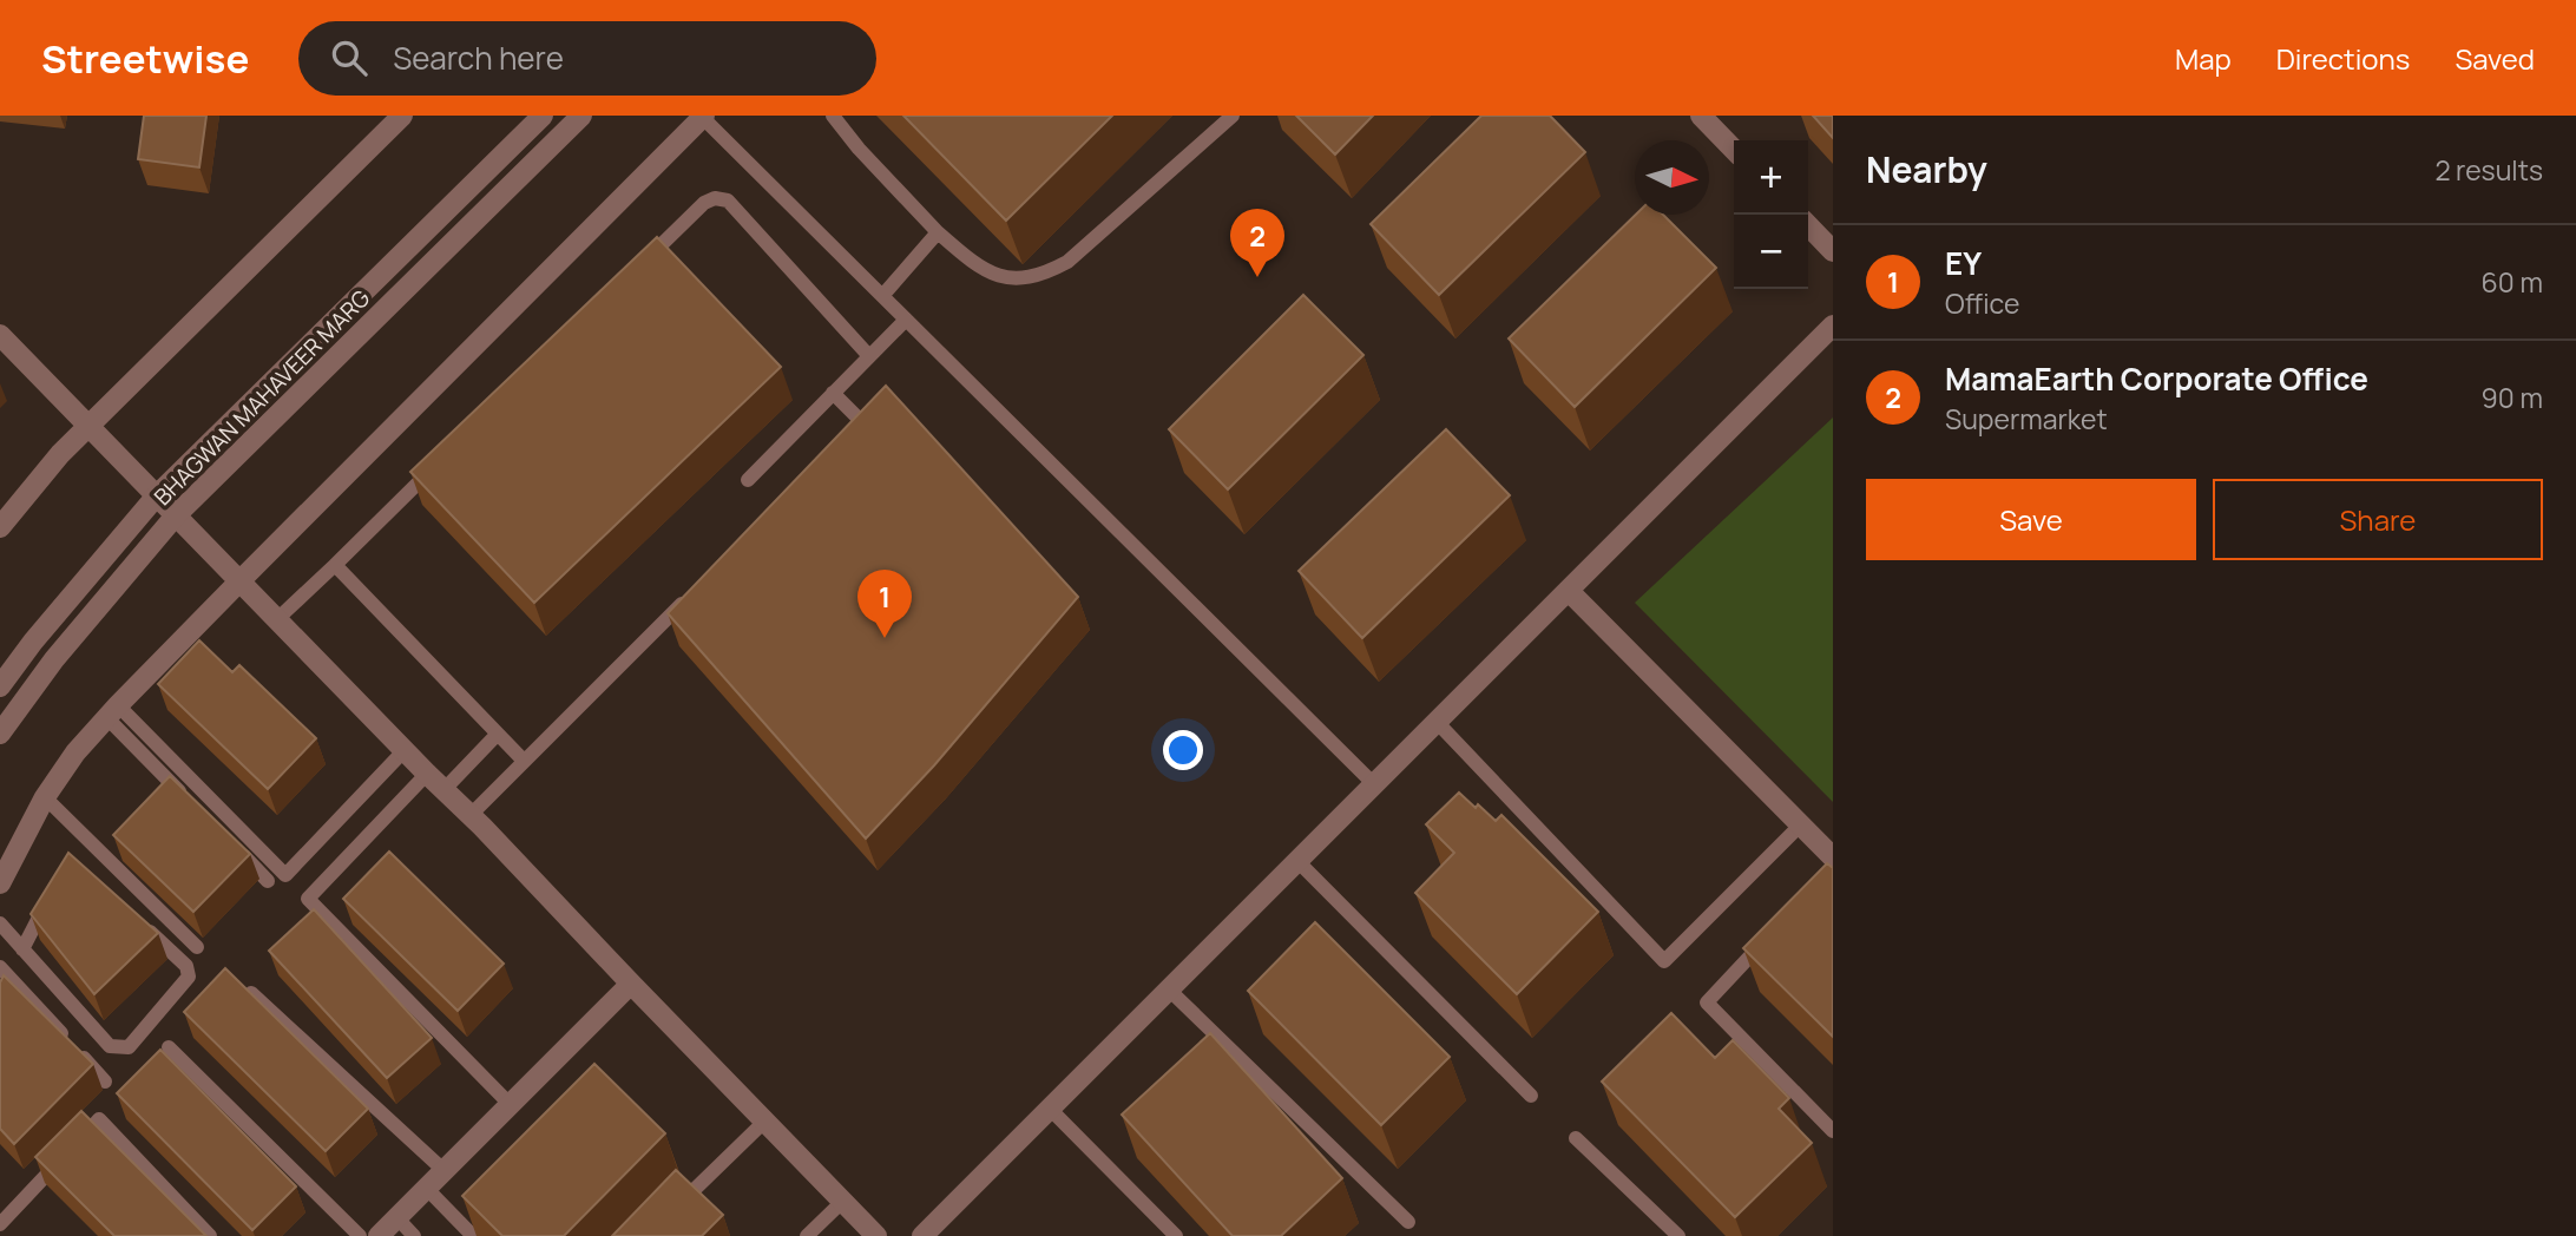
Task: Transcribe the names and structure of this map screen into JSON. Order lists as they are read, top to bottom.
{
  "streets": {
    "street": ["BHAGWAN MAHAVEER MARG"]
  },
  "north": "right",
  "page": {
    "header": "Streetwise",
    "search": "Search here",
    "nav": ["Map", "Directions", "Saved"],
    "heading": ["Nearby", "2 results"],
    "map_buttons": ["+", "−"],
    "pins": ["2", "1"],
    "list": [
      {
        "mark": "1",
        "name": "EY",
        "note": "Office",
        "value": "60 m"
      },
      {
        "mark": "2",
        "name": "MamaEarth Corporate Office",
        "note": "Supermarket",
        "value": "90 m"
      }
    ],
    "buttons": ["Save", "Share"]
  }
}
